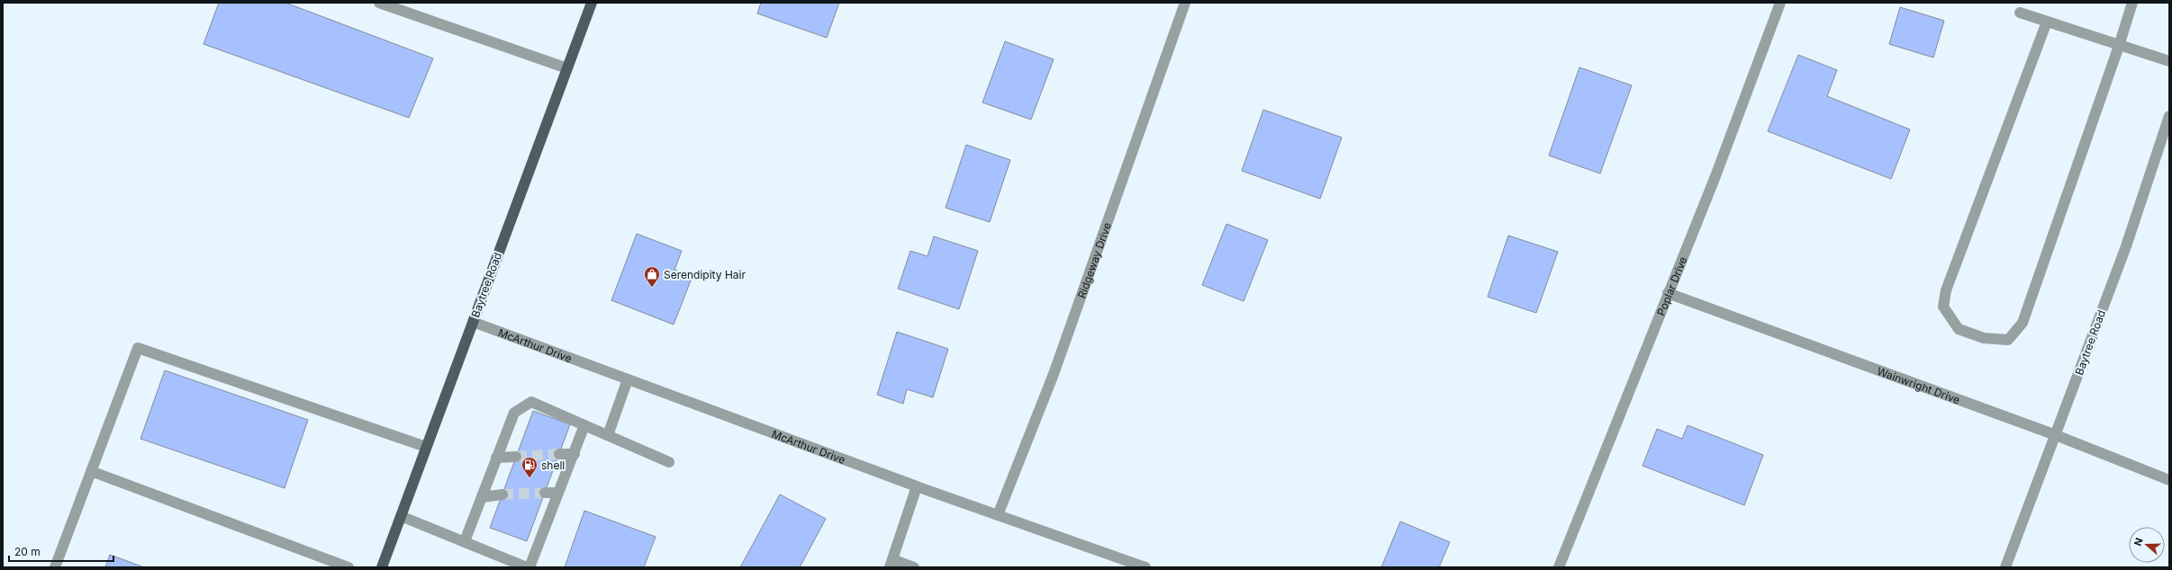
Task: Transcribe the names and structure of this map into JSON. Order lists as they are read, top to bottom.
{
  "streets": {
    "main road": ["Baytree Road"],
    "street": [
      "Ridgeway Drive",
      "Poplar Drive",
      "McArthur Drive",
      "Wainwright Drive"
    ]
  },
  "crossings": [
    ["Ridgeway Drive", "McArthur Drive"],
    ["Baytree Road", "McArthur Drive"],
    ["Baytree Road", "Wainwright Drive"],
    ["Poplar Drive", "Wainwright Drive"]
  ],
  "places": {
    "shop": ["Serendipity Hair"],
    "fuel station": ["shell"]
  },
  "scale_bar": "20 m",
  "north": "left"
}
